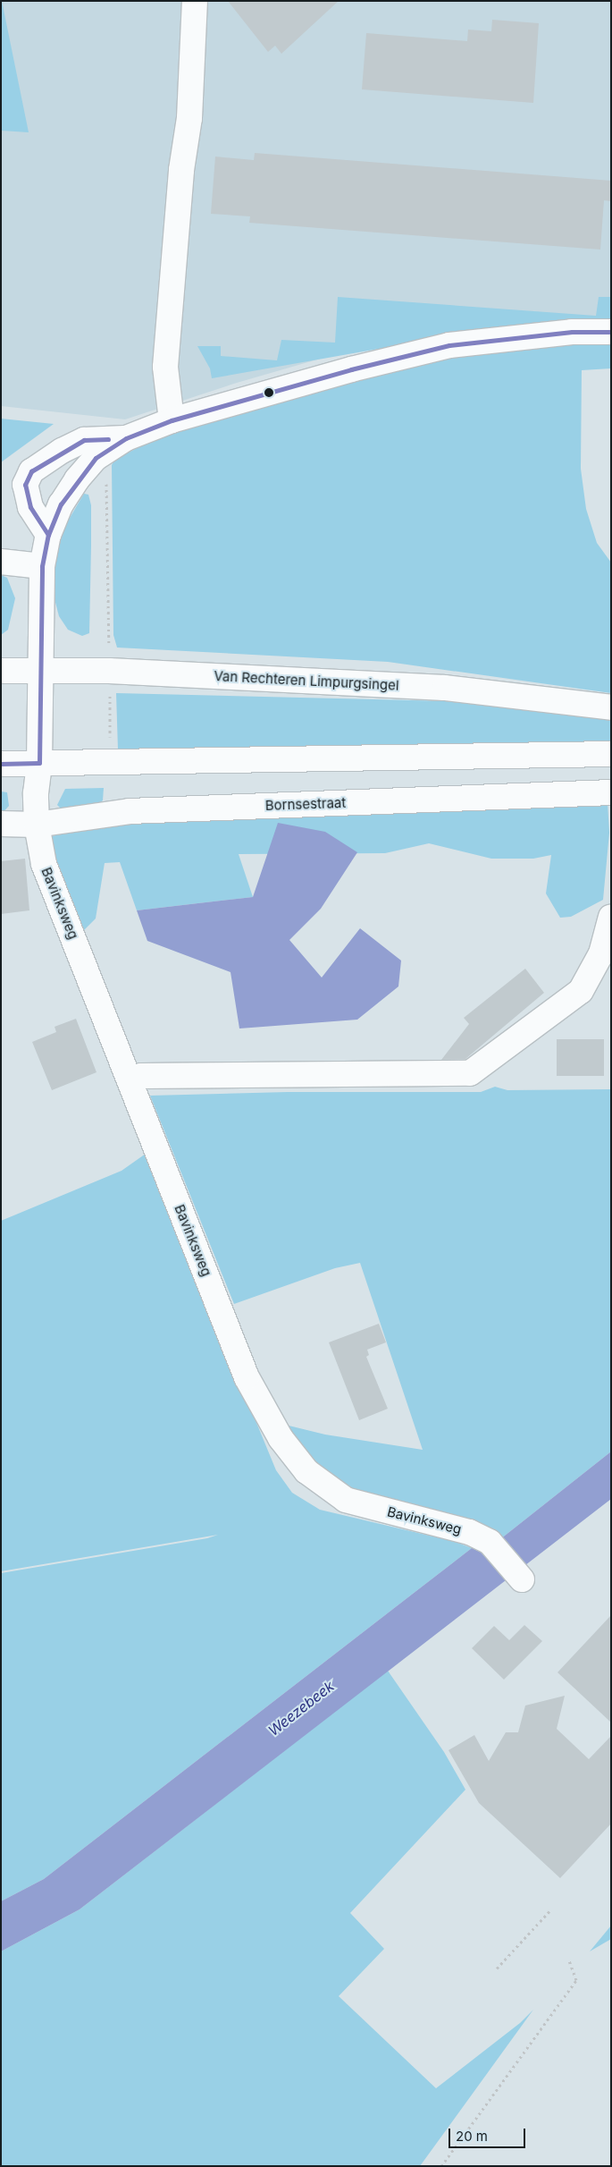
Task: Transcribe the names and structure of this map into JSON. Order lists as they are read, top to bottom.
{
  "streets": {
    "street": ["Van Rechteren Limpurgsingel", "Bornsestraat", "Bavinksweg"]
  },
  "crossings": [
    ["Bornsestraat", "Bavinksweg"]
  ],
  "water": ["Weezebeek"],
  "scale_bar": "20 m"
}
